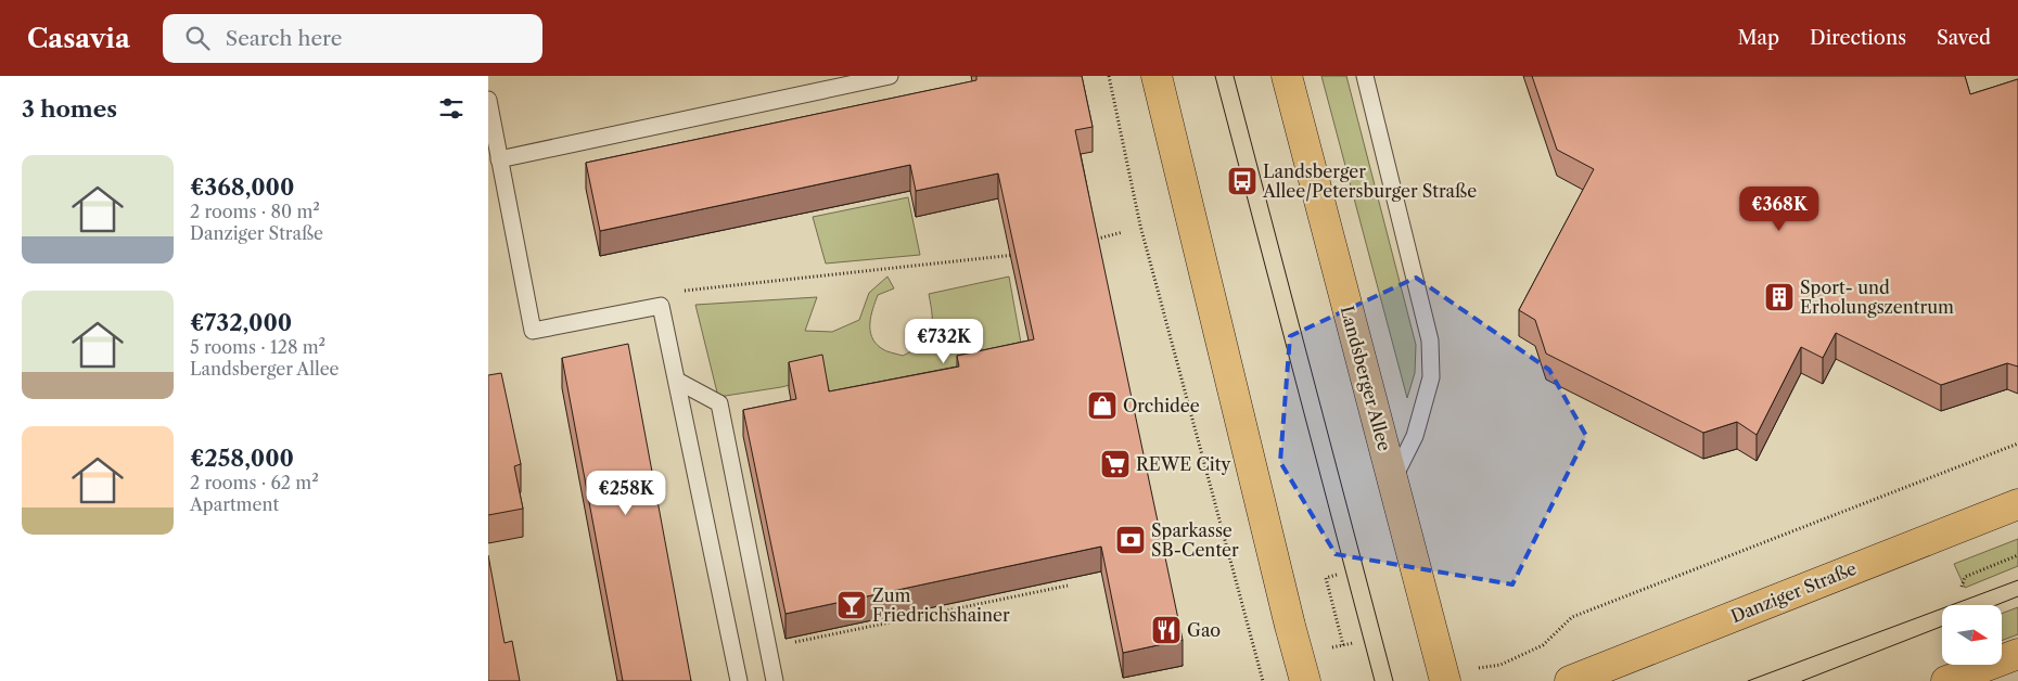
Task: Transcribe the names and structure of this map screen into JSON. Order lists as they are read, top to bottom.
{
  "streets": {
    "main road": ["Landsberger Allee", "Danziger Straße"]
  },
  "places": {
    "bus stop": ["Landsberger Allee/Petersburger Straße"],
    "building": ["Sport- und Erholungszentrum"],
    "shop": ["Orchidee"],
    "supermarket": ["REWE City"],
    "bank": ["Sparkasse SB-Center"],
    "bar": ["Zum Friedrichshainer"],
    "restaurant": ["Gao"]
  },
  "north": "right",
  "page": {
    "header": "Casavia",
    "search": "Search here",
    "nav": ["Map", "Directions", "Saved"],
    "heading": "3 homes",
    "list": [
      {
        "name": "€368,000",
        "note": "2 rooms · 80 m² · Danziger Straße"
      },
      {
        "name": "€732,000",
        "note": "5 rooms · 128 m² · Landsberger Allee"
      },
      {
        "name": "€258,000",
        "note": "2 rooms · 62 m² · Apartment"
      }
    ],
    "price": ["€368K", "€732K", "€258K"]
  }
}
